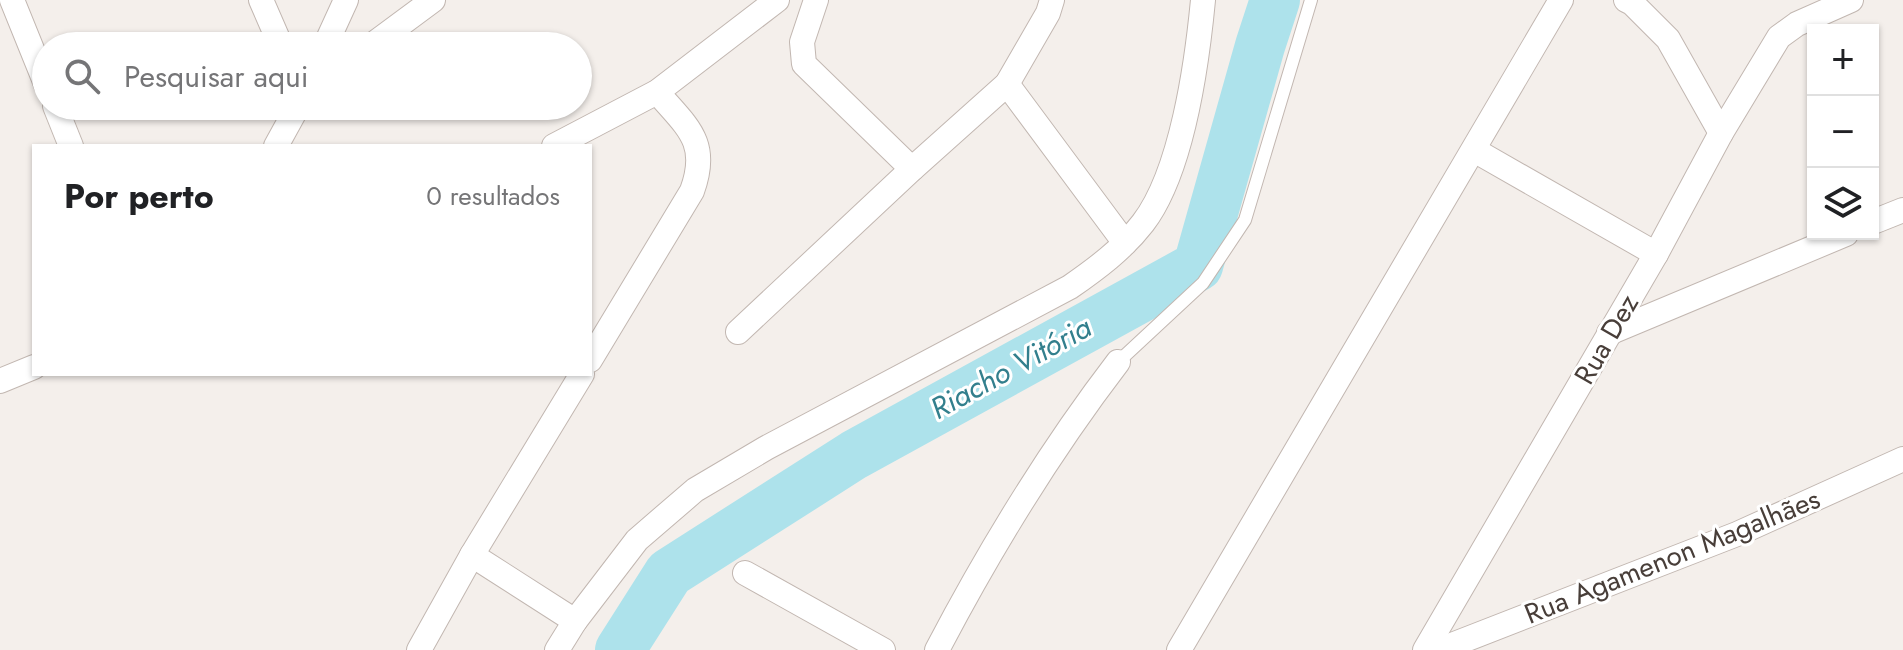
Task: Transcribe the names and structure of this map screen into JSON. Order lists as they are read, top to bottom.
{
  "streets": {
    "street": ["Rua Dez", "Rua Agamenon Magalhães"]
  },
  "water": ["Riacho Vitória"],
  "page": {
    "map_buttons": ["+", "−"],
    "search": "Pesquisar aqui",
    "heading": ["Por perto", "0 resultados"]
  }
}
